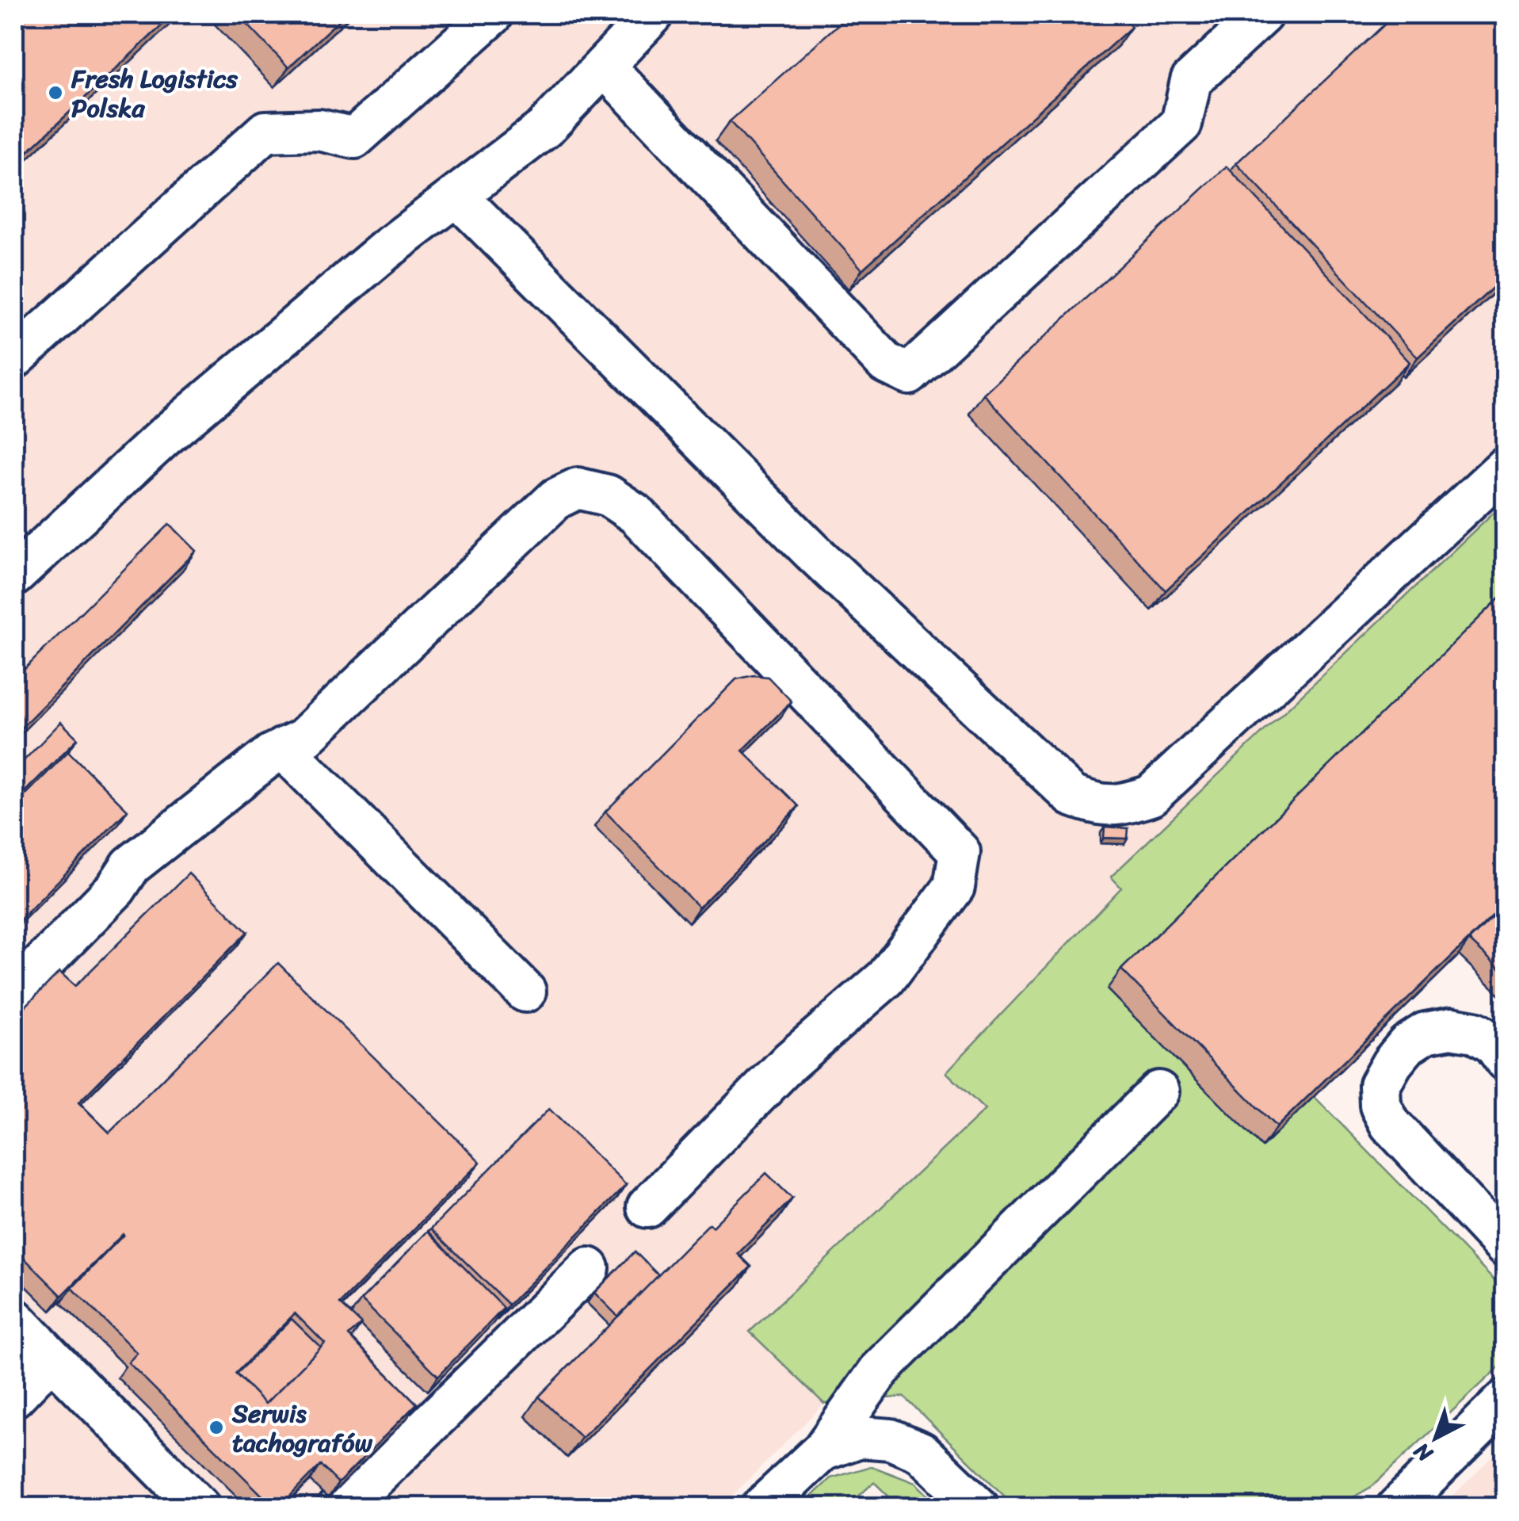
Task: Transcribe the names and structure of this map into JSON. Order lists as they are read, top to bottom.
{
  "places": ["Fresh Logistics Polska", "Serwis tachografów"],
  "north": "bottom left"
}
